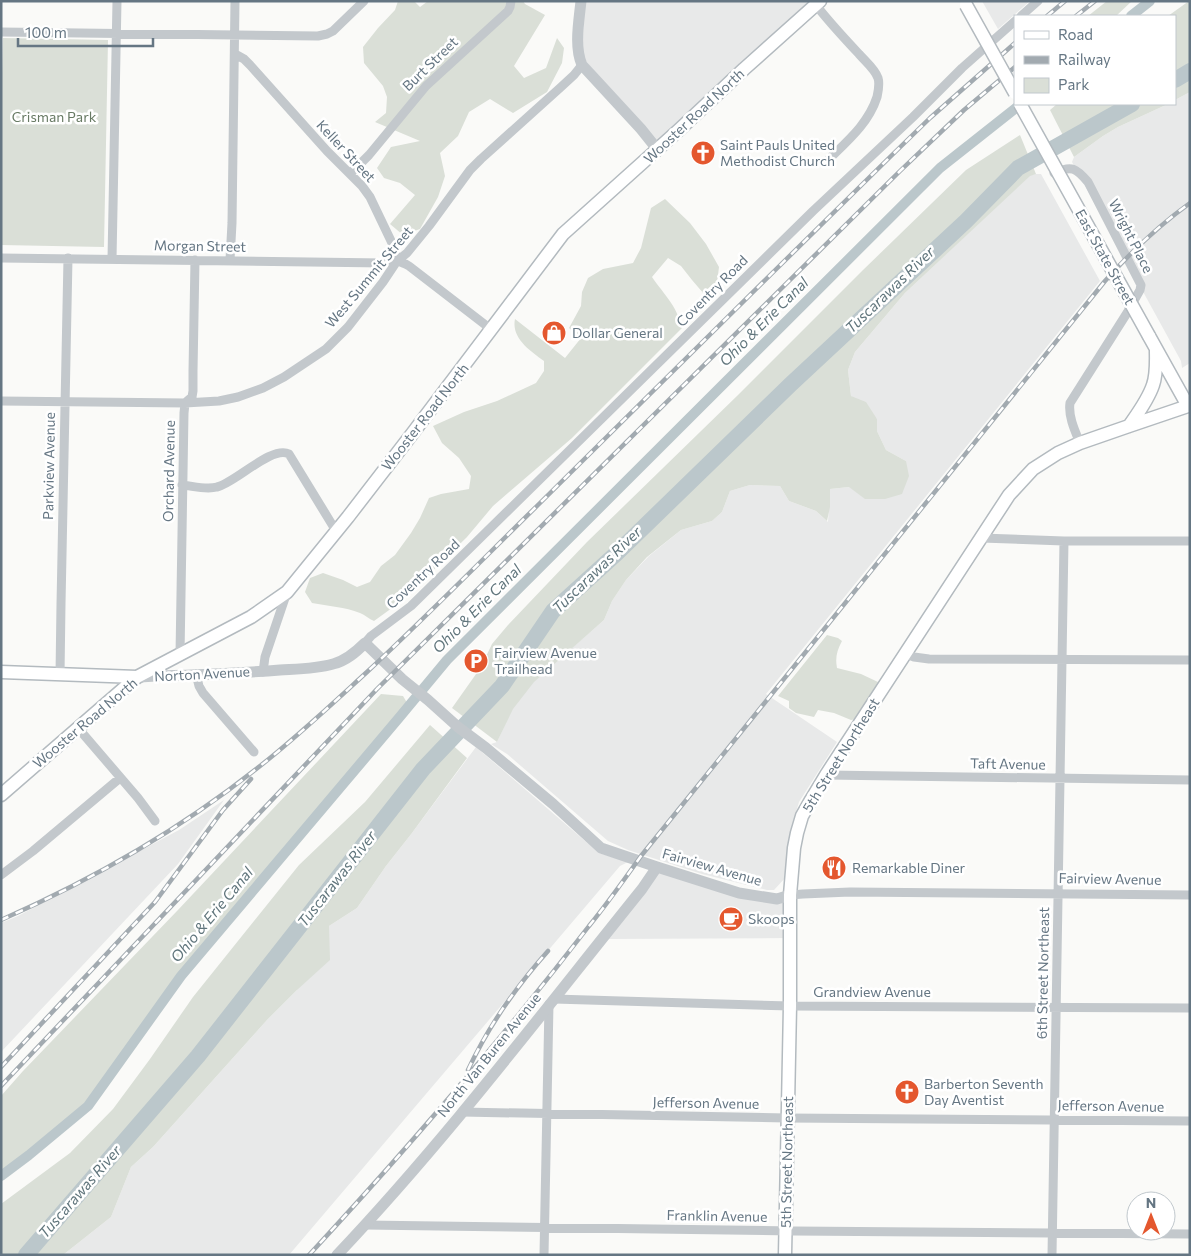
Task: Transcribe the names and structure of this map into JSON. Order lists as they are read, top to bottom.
{
  "streets": {
    "main road": [
      "Wooster Road North",
      "East State Street",
      "Norton Avenue",
      "5th Street Northeast"
    ],
    "street": [
      "Burt Street",
      "Keller Street",
      "Wright Place",
      "Morgan Street",
      "West Summit Street",
      "Coventry Road",
      "Parkview Avenue",
      "Orchard Avenue",
      "Taft Avenue",
      "Fairview Avenue",
      "6th Street Northeast",
      "Grandview Avenue",
      "North Van Buren Avenue",
      "Jefferson Avenue",
      "Franklin Avenue"
    ]
  },
  "crossings": [
    ["Burt Street", "Keller Street"],
    ["Wooster Road North", "Orchard Avenue"],
    ["Wooster Road North", "Norton Avenue"],
    ["Keller Street", "Morgan Street"],
    ["Keller Street", "West Summit Street"],
    ["Wright Place", "5th Street Northeast"],
    ["Morgan Street", "West Summit Street"],
    ["Morgan Street", "Parkview Avenue"],
    ["Morgan Street", "Orchard Avenue"],
    ["East State Street", "5th Street Northeast"],
    ["West Summit Street", "Parkview Avenue"],
    ["West Summit Street", "Orchard Avenue"],
    ["Coventry Road", "Norton Avenue"],
    ["Coventry Road", "Fairview Avenue"],
    ["Parkview Avenue", "Norton Avenue"],
    ["Norton Avenue", "Fairview Avenue"],
    ["5th Street Northeast", "Taft Avenue"],
    ["5th Street Northeast", "Fairview Avenue"],
    ["5th Street Northeast", "Grandview Avenue"],
    ["5th Street Northeast", "Jefferson Avenue"],
    ["5th Street Northeast", "Franklin Avenue"],
    ["Taft Avenue", "6th Street Northeast"],
    ["Fairview Avenue", "6th Street Northeast"],
    ["Fairview Avenue", "North Van Buren Avenue"],
    ["6th Street Northeast", "Grandview Avenue"],
    ["6th Street Northeast", "Jefferson Avenue"],
    ["6th Street Northeast", "Franklin Avenue"],
    ["Grandview Avenue", "North Van Buren Avenue"],
    ["North Van Buren Avenue", "Jefferson Avenue"],
    ["North Van Buren Avenue", "Franklin Avenue"]
  ],
  "water": ["Tuscarawas River", "Ohio & Erie Canal"],
  "parks": ["Crisman Park"],
  "places": {
    "church": ["Saint Pauls United Methodist Church", "Barberton Seventh Day Aventist"],
    "shop": ["Dollar General"],
    "parking": ["Fairview Avenue Trailhead"],
    "restaurant": ["Remarkable Diner"],
    "cafe": ["Skoops"]
  },
  "legend": ["Road", "Railway", "Park"],
  "scale_bar": "100 m",
  "north": "top"
}
